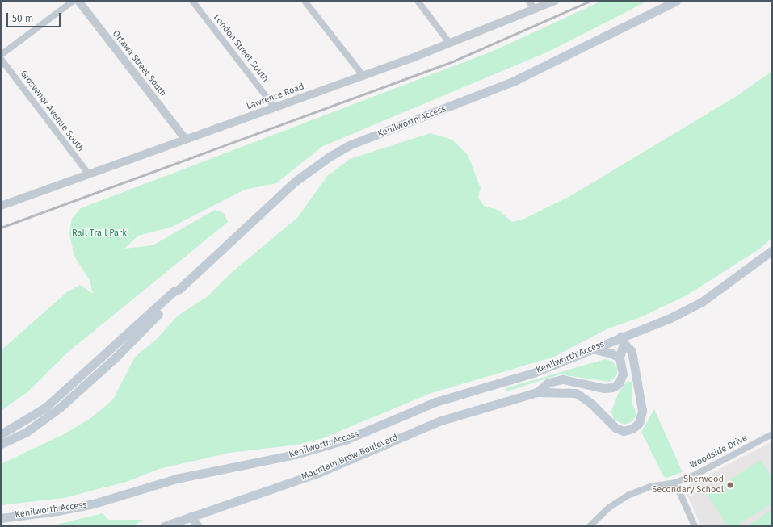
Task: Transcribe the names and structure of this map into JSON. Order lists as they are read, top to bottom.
{
  "streets": {
    "main road": ["Kenilworth Access", "Mountain Brow Boulevard"],
    "street": [
      "London Street South",
      "Ottawa Street South",
      "Lawrence Road",
      "Grosvenor Avenue South",
      "Woodside Drive"
    ]
  },
  "crossings": [
    ["London Street South", "Lawrence Road"],
    ["Ottawa Street South", "Lawrence Road"],
    ["Lawrence Road", "Grosvenor Avenue South"],
    ["Kenilworth Access", "Mountain Brow Boulevard"]
  ],
  "parks": ["Rail Trail Park"],
  "places": ["Sherwood Secondary School"],
  "scale_bar": "50 m"
}
